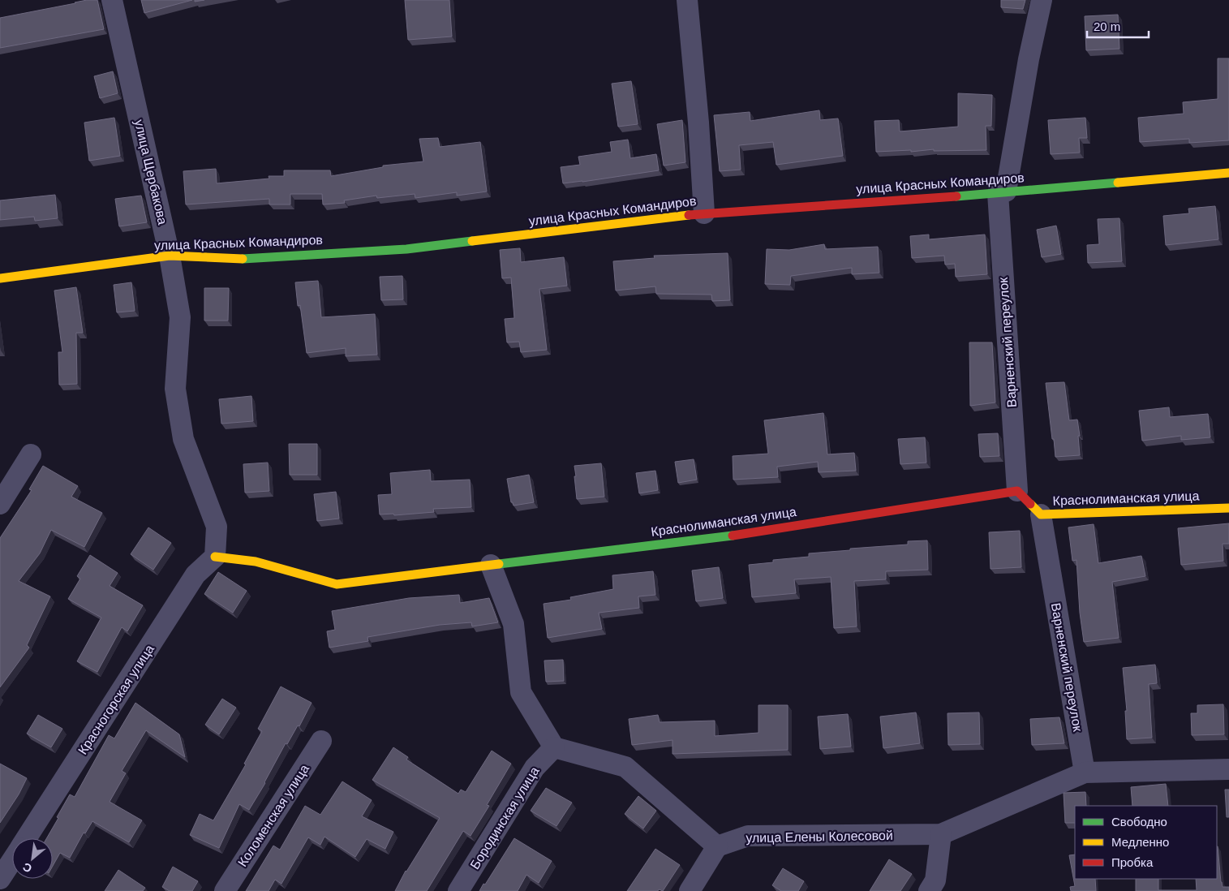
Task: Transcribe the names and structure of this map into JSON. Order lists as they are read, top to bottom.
{
  "streets": {
    "street": [
      "улица Щербакова",
      "улица Красных Командиров",
      "Варненский переулок",
      "Краснолиманская улица",
      "Красногорская улица",
      "Коломенская улица",
      "Бородинская улица",
      "улица Елены Колесовой"
    ]
  },
  "crossings": [
    ["улица Щербакова", "улица Красных Командиров"],
    ["улица Щербакова", "Краснолиманская улица"],
    ["улица Щербакова", "Красногорская улица"],
    ["улица Красных Командиров", "Варненский переулок"],
    ["Варненский переулок", "Краснолиманская улица"],
    ["Варненский переулок", "улица Елены Колесовой"],
    ["Краснолиманская улица", "Красногорская улица"]
  ],
  "legend": ["Свободно", "Медленно", "Пробка"],
  "scale_bar": "20 m",
  "north": "bottom left"
}
